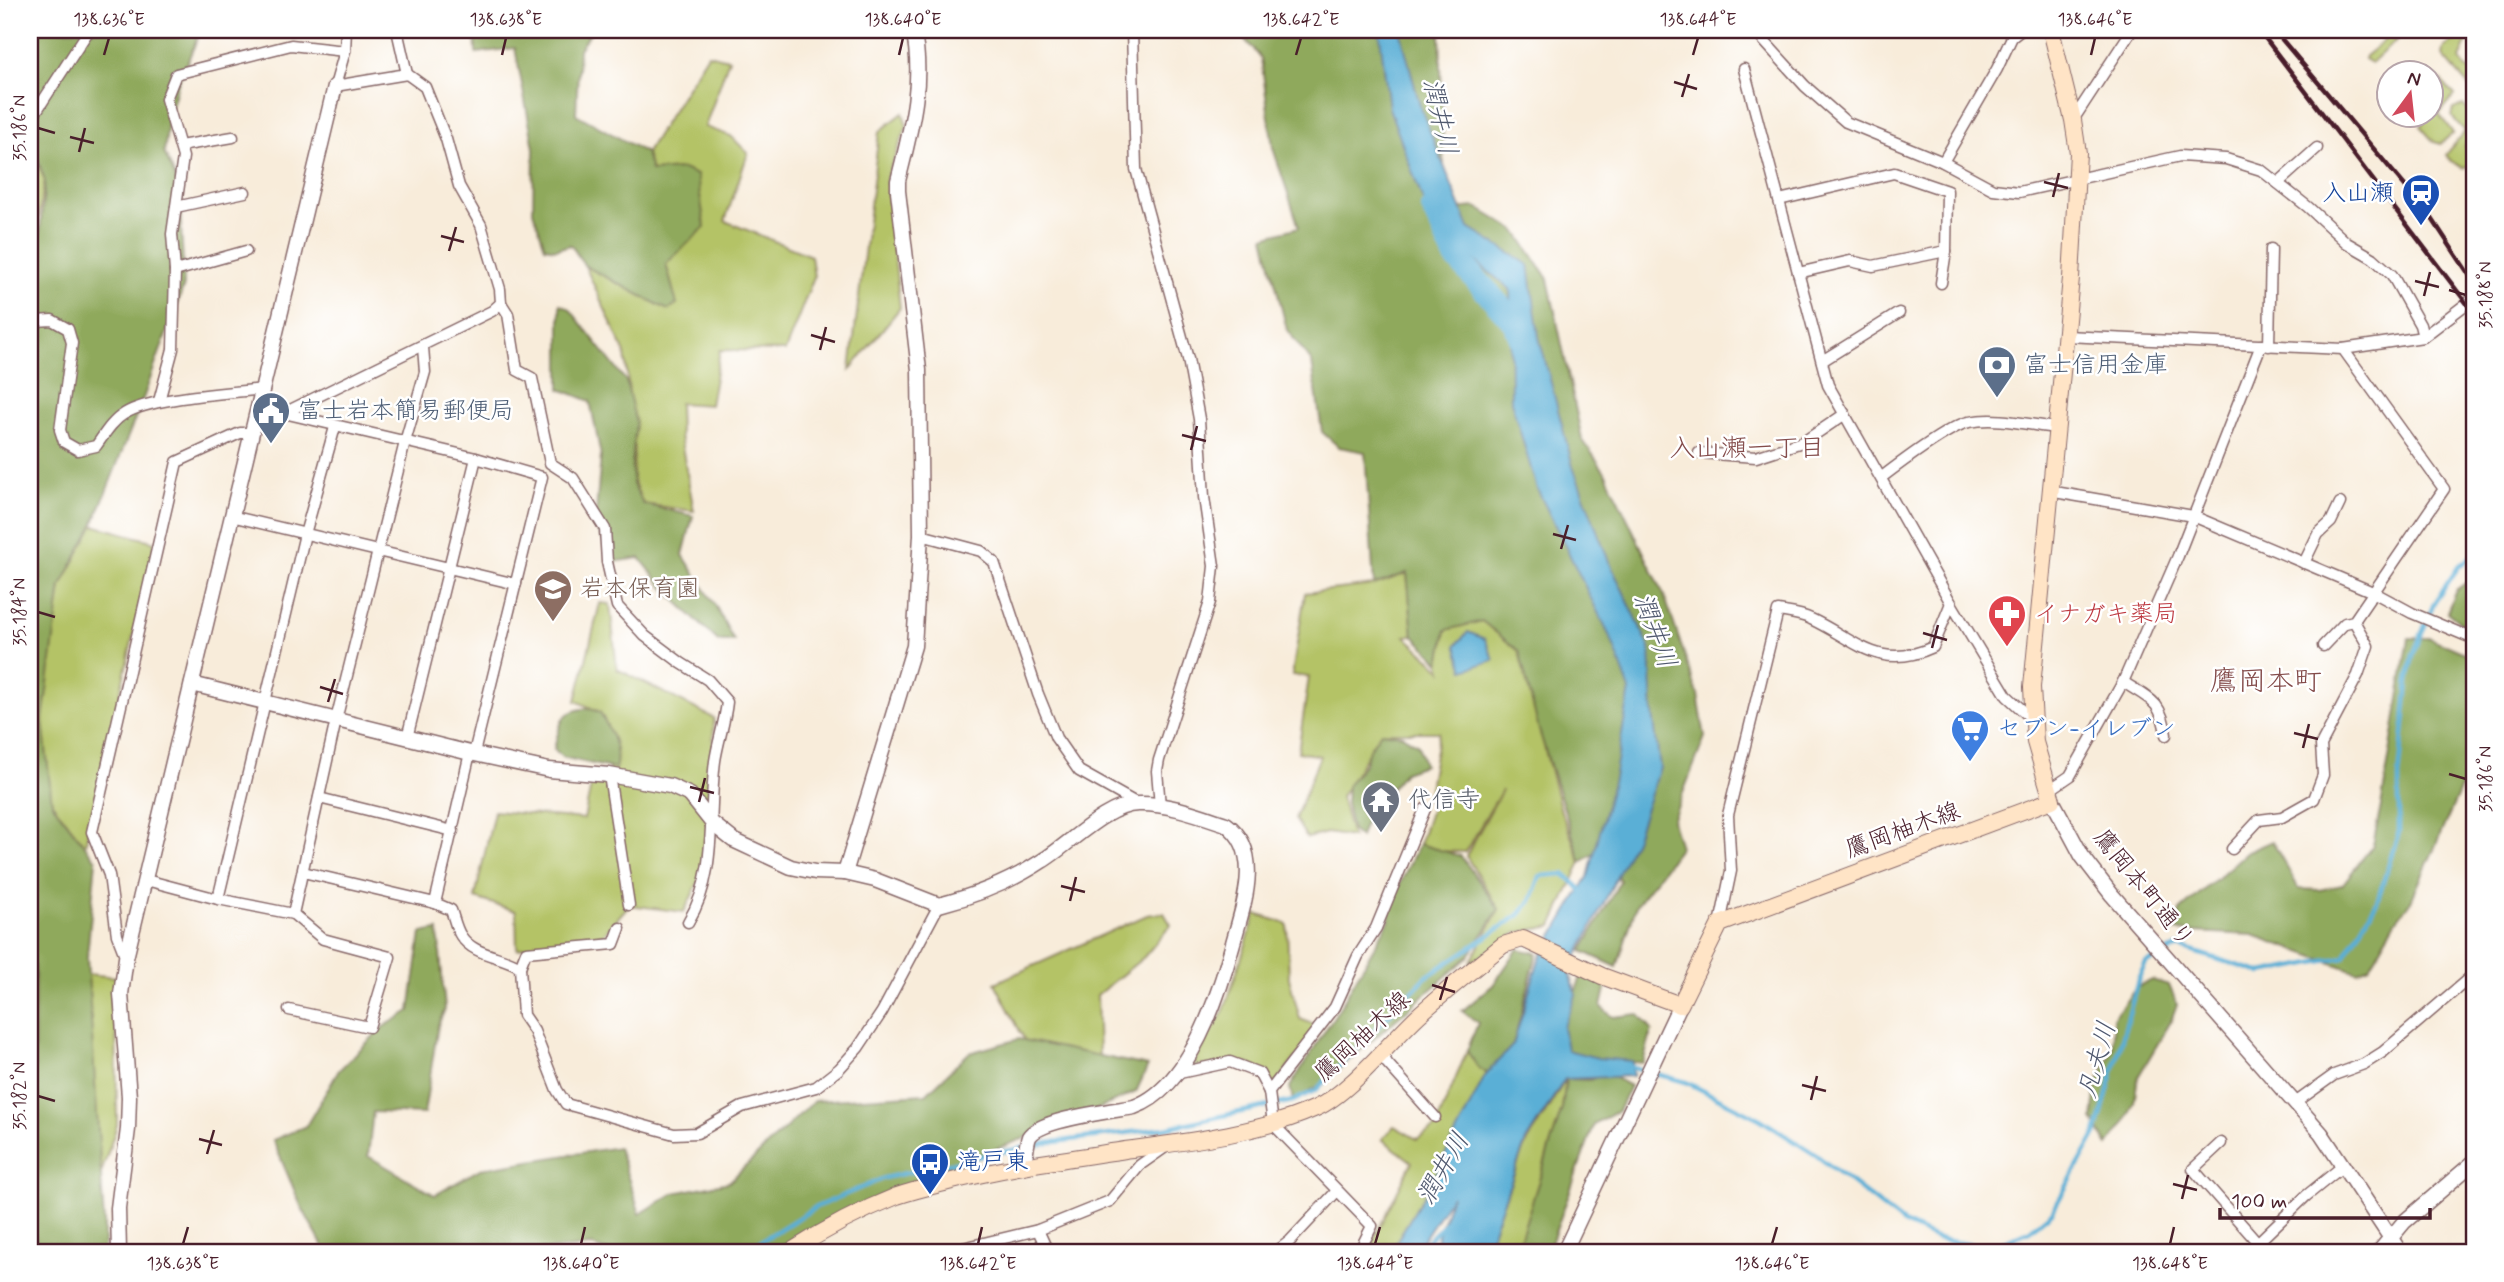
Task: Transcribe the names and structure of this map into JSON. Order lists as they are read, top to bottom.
{
  "streets": {
    "main road": ["鷹岡柚木線", "鷹岡本町通り"]
  },
  "crossings": [
    ["鷹岡柚木線", "鷹岡本町通り"]
  ],
  "districts": ["入山瀬一丁目", "鷹岡本町"],
  "water": ["潤井川", "凡夫川"],
  "places": {
    "station": ["入山瀬"],
    "bank": ["富士信用金庫"],
    "public building": ["富士岩本簡易郵便局"],
    "school or university": ["岩本保育園"],
    "pharmacy": ["イナガキ薬局"],
    "supermarket": ["セブン-イレブン"],
    "temple": ["代信寺"],
    "bus stop": ["滝戸東"]
  },
  "scale_bar": "100 m",
  "north": "top",
  "coordinates": [
    "138.636°E",
    "138.638°E",
    "138.640°E",
    "138.642°E",
    "138.644°E",
    "138.646°E",
    "35.186°N",
    "35.188°N",
    "35.184°N",
    "35.182°N",
    "138.648°E"
  ]
}
